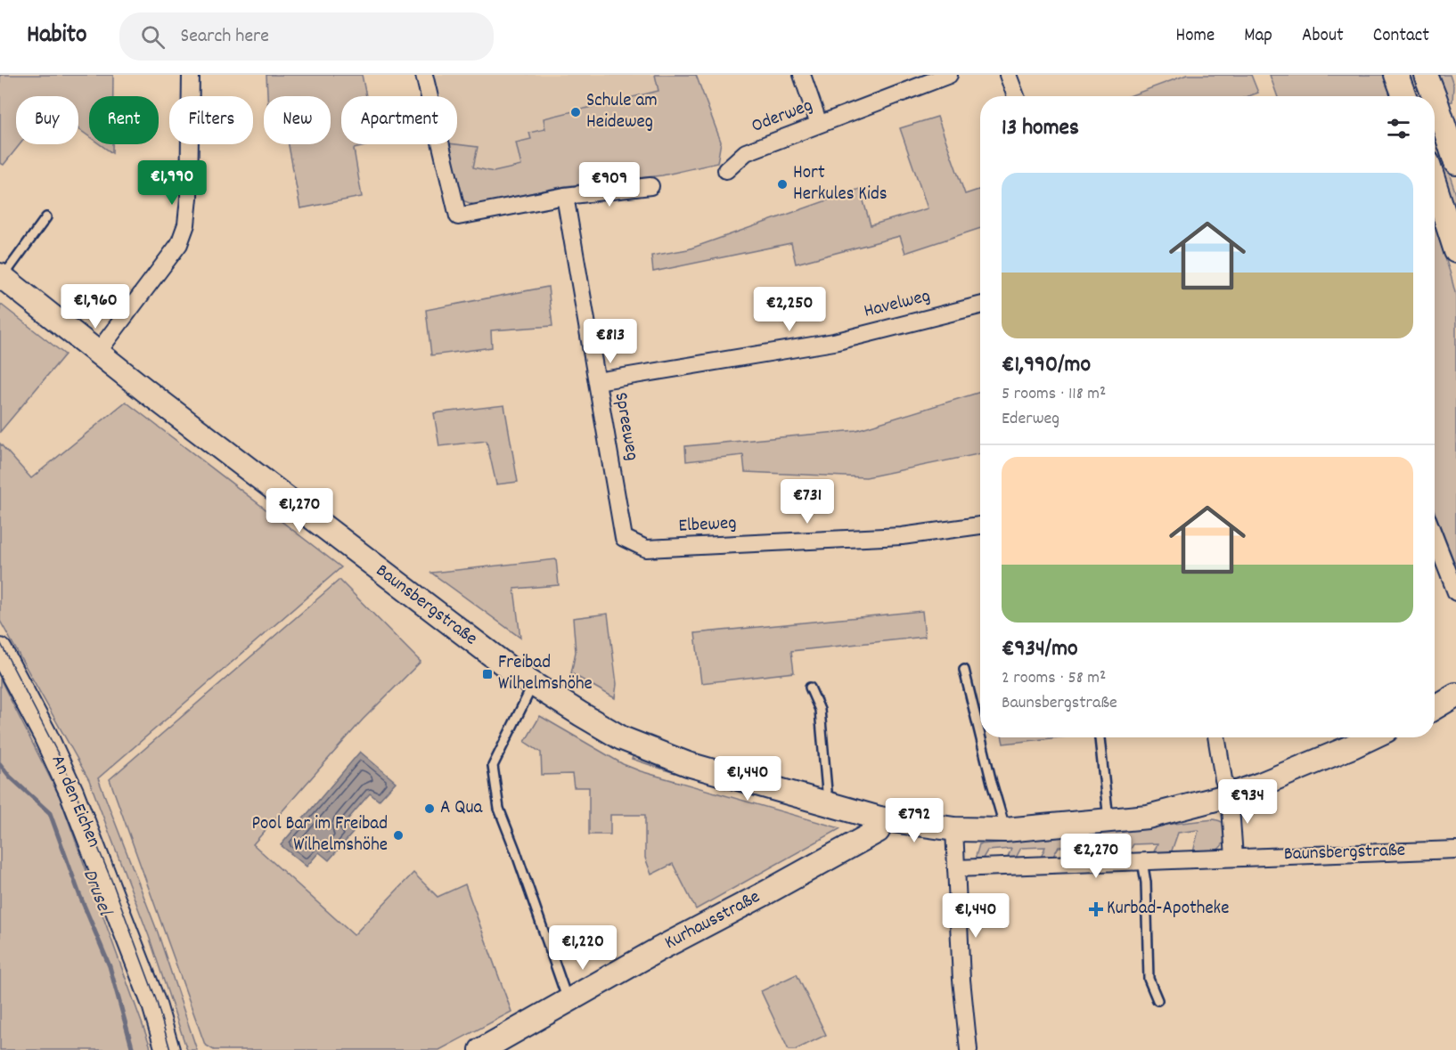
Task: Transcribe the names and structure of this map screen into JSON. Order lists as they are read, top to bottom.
{
  "streets": {
    "main road": ["Baunsbergstraße", "An den Eichen", "Kurhausstraße"],
    "street": [
      "Oderweg",
      "Havelweg",
      "Spreeweg",
      "Elbeweg"
    ]
  },
  "crossings": [
    ["Havelweg", "Spreeweg"],
    ["Spreeweg", "Elbeweg"],
    ["Baunsbergstraße", "Kurhausstraße"]
  ],
  "water": ["Drusel"],
  "places": {
    "other": [
      "Schule am Heideweg",
      "Hort Herkules Kids",
      "A Qua",
      "Pool Bar im Freibad Wilhelmshöhe"
    ],
    "transit": ["Freibad Wilhelmshöhe"],
    "health": ["Kurbad-Apotheke"]
  },
  "page": {
    "header": "Habito",
    "search": "Search here",
    "nav": [
      "Home",
      "Map",
      "About",
      "Contact"
    ],
    "chip": [
      "Buy",
      "Rent",
      "Filters",
      "New",
      "Apartment"
    ],
    "heading": "13 homes",
    "price": [
      "€1,990",
      "€909",
      "€1,960",
      "€2,250",
      "€813",
      "€731",
      "€1,270",
      "€1,440",
      "€934",
      "€792",
      "€2,270",
      "€1,440",
      "€1,220"
    ],
    "list": [
      {
        "name": "€1,990/mo",
        "note": "5 rooms · 118 m² · Ederweg"
      },
      {
        "name": "€934/mo",
        "note": "2 rooms · 58 m² · Baunsbergstraße"
      }
    ]
  }
}
